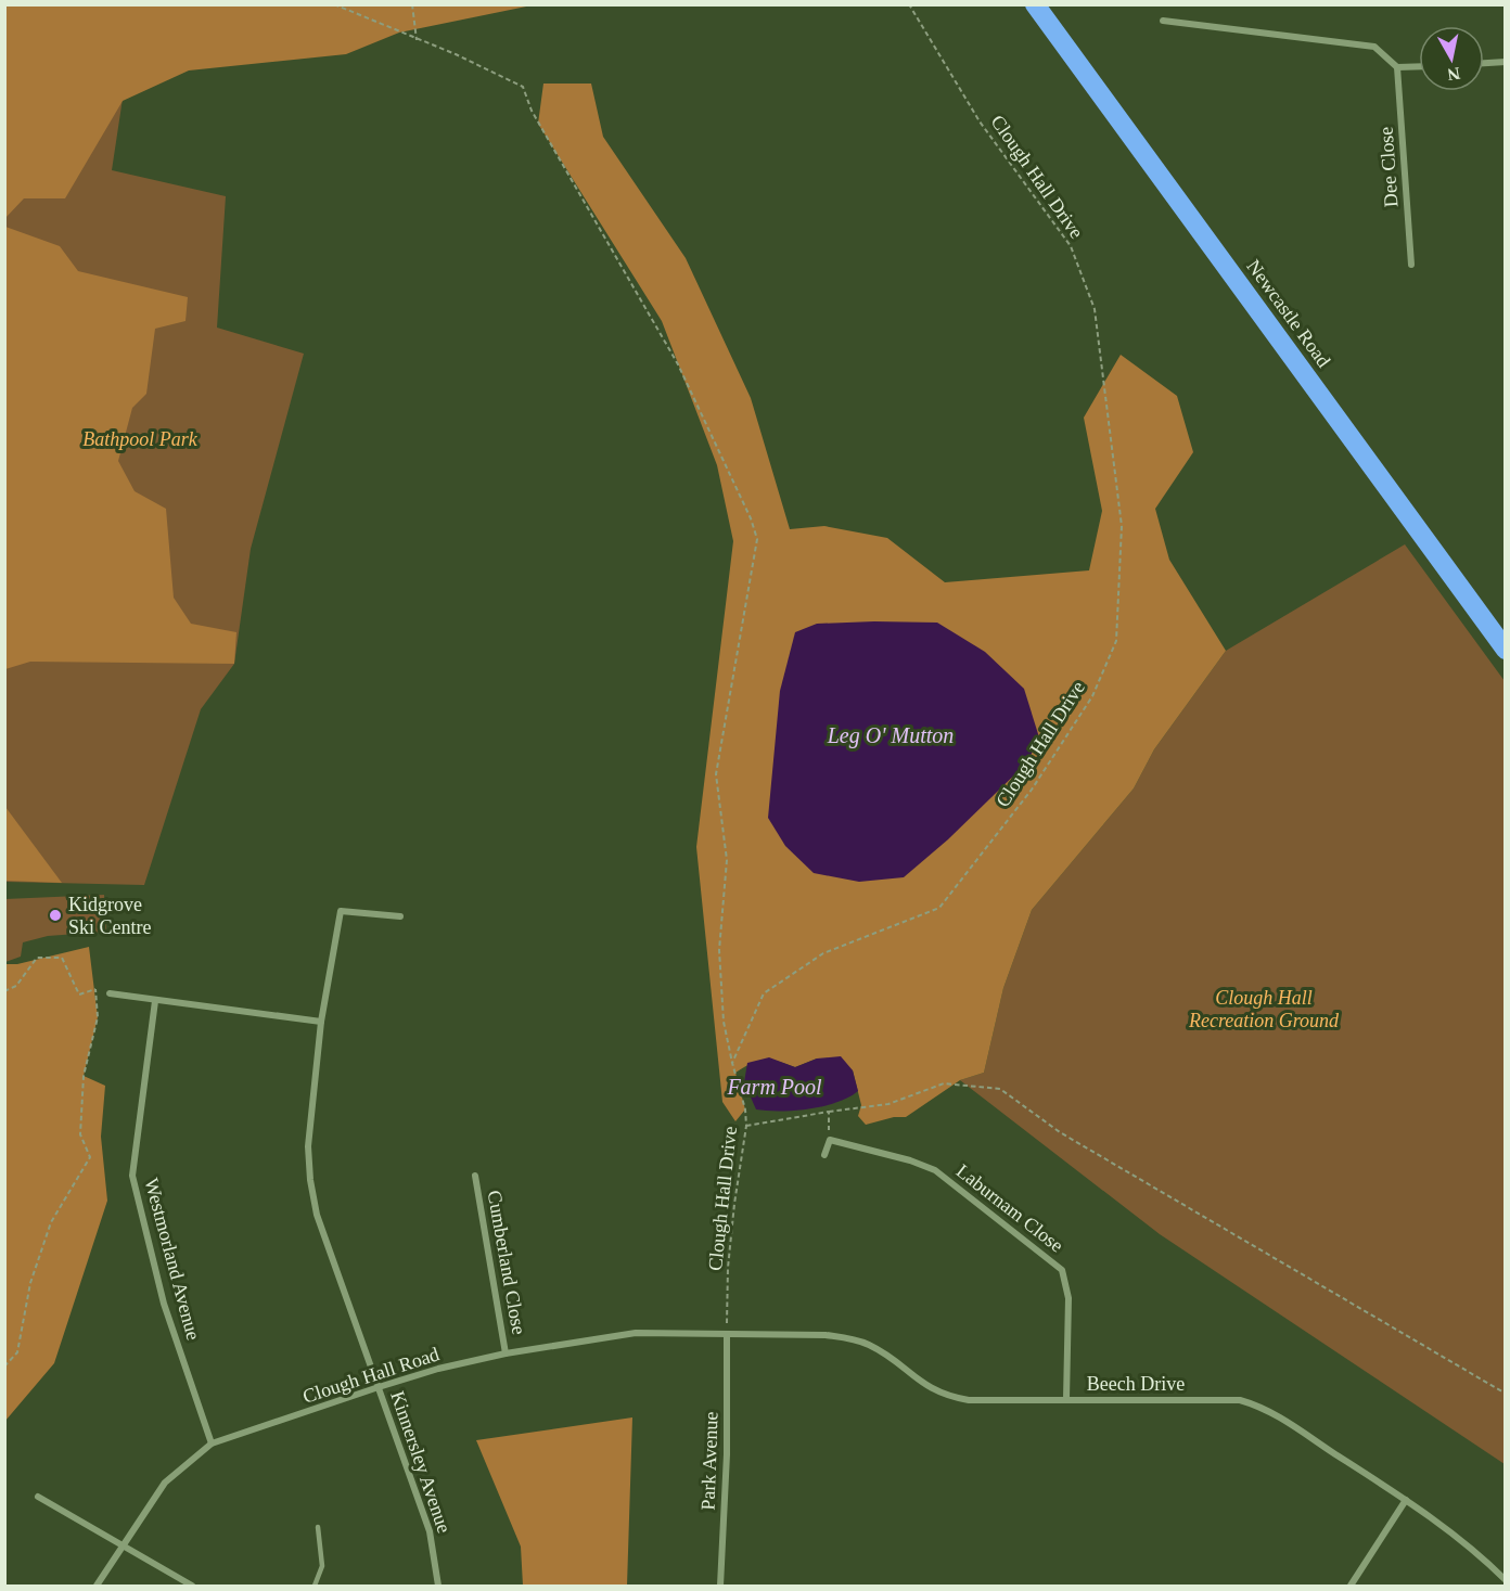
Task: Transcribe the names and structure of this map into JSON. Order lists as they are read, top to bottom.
{
  "streets": {
    "highway": ["Newcastle Road"],
    "street": [
      "Dee Close",
      "Laburnam Close",
      "Westmorland Avenue",
      "Cumberland Close",
      "Clough Hall Road",
      "Beech Drive",
      "Park Avenue",
      "Kinnersley Avenue"
    ],
    "path": ["Clough Hall Drive"]
  },
  "crossings": [
    ["Clough Hall Drive", "Clough Hall Road"],
    ["Clough Hall Drive", "Beech Drive"],
    ["Clough Hall Drive", "Park Avenue"],
    ["Laburnam Close", "Beech Drive"],
    ["Westmorland Avenue", "Clough Hall Road"],
    ["Cumberland Close", "Clough Hall Road"],
    ["Clough Hall Road", "Beech Drive"],
    ["Clough Hall Road", "Park Avenue"],
    ["Clough Hall Road", "Kinnersley Avenue"],
    ["Beech Drive", "Park Avenue"]
  ],
  "water": ["Leg O' Mutton", "Farm Pool"],
  "parks": ["Bathpool Park", "Clough Hall Recreation Ground"],
  "places": ["Kidgrove Ski Centre"],
  "north": "bottom"
}
